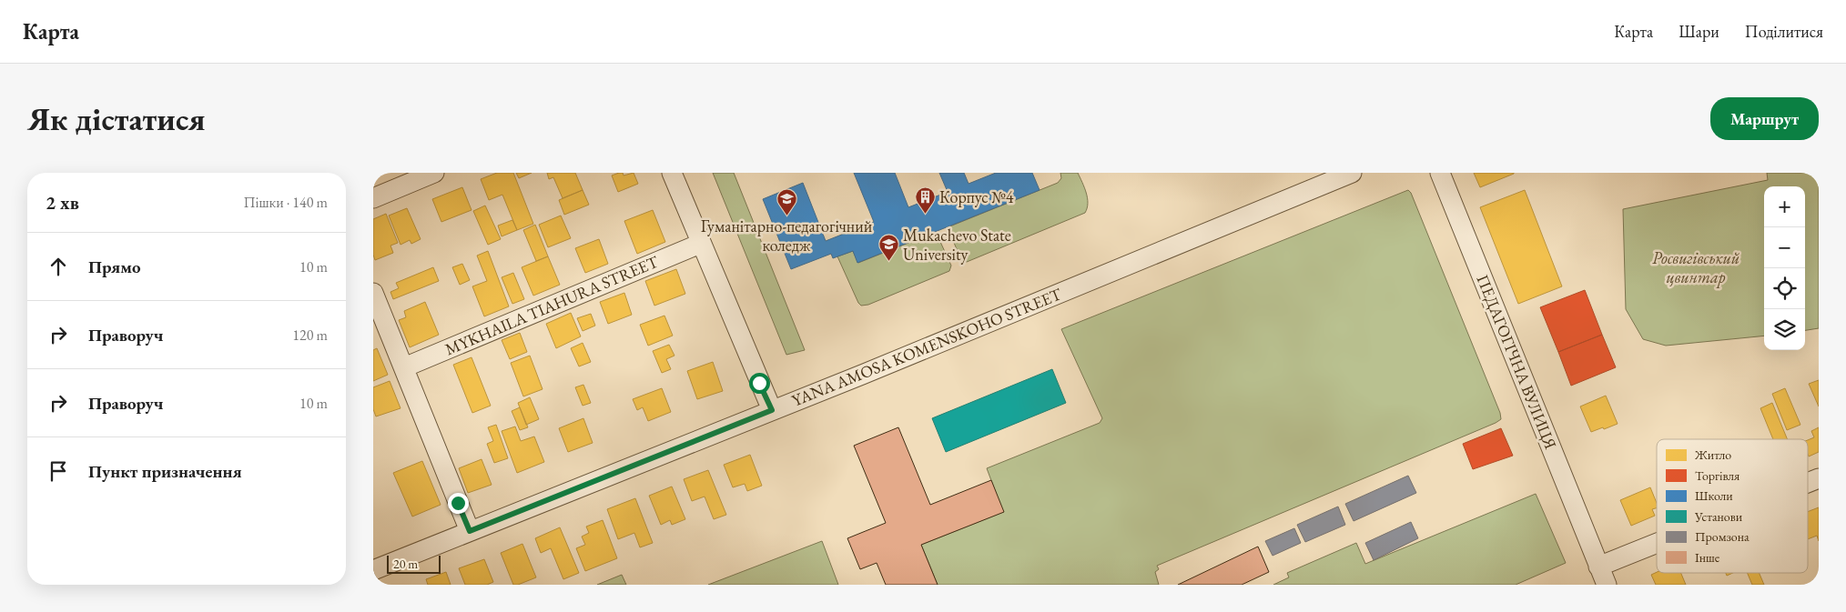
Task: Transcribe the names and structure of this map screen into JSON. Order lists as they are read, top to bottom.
{
  "streets": {
    "street": ["MYKHAILA TIAHURA STREET", "YANA AMOSA KOMENSKOHO STREET", "ПЕДАГОГІЧНА ВУЛИЦЯ"]
  },
  "parks": ["Росвигівський цвинтар"],
  "places": {
    "building": ["Корпус №4"],
    "school or university": ["Гуманітарно-педагогічний коледж", "Mukachevo State University"]
  },
  "legend": [
    "Житло",
    "Торгівля",
    "Школи",
    "Установи",
    "Промзона",
    "Інше"
  ],
  "scale_bar": "20 m",
  "page": {
    "header": "Карта",
    "nav": ["Карта", "Шари", "Поділитися"],
    "buttons": "Маршрут",
    "title": "Як дістатися",
    "heading": ["2 хв", "Пішки · 140 m"],
    "map_buttons": ["+", "−"],
    "list": [
      ["Прямо", "10 m"],
      ["Праворуч", "120 m"],
      ["Праворуч", "10 m"],
      "Пункт призначення"
    ],
    "scale": "20 m"
  }
}
